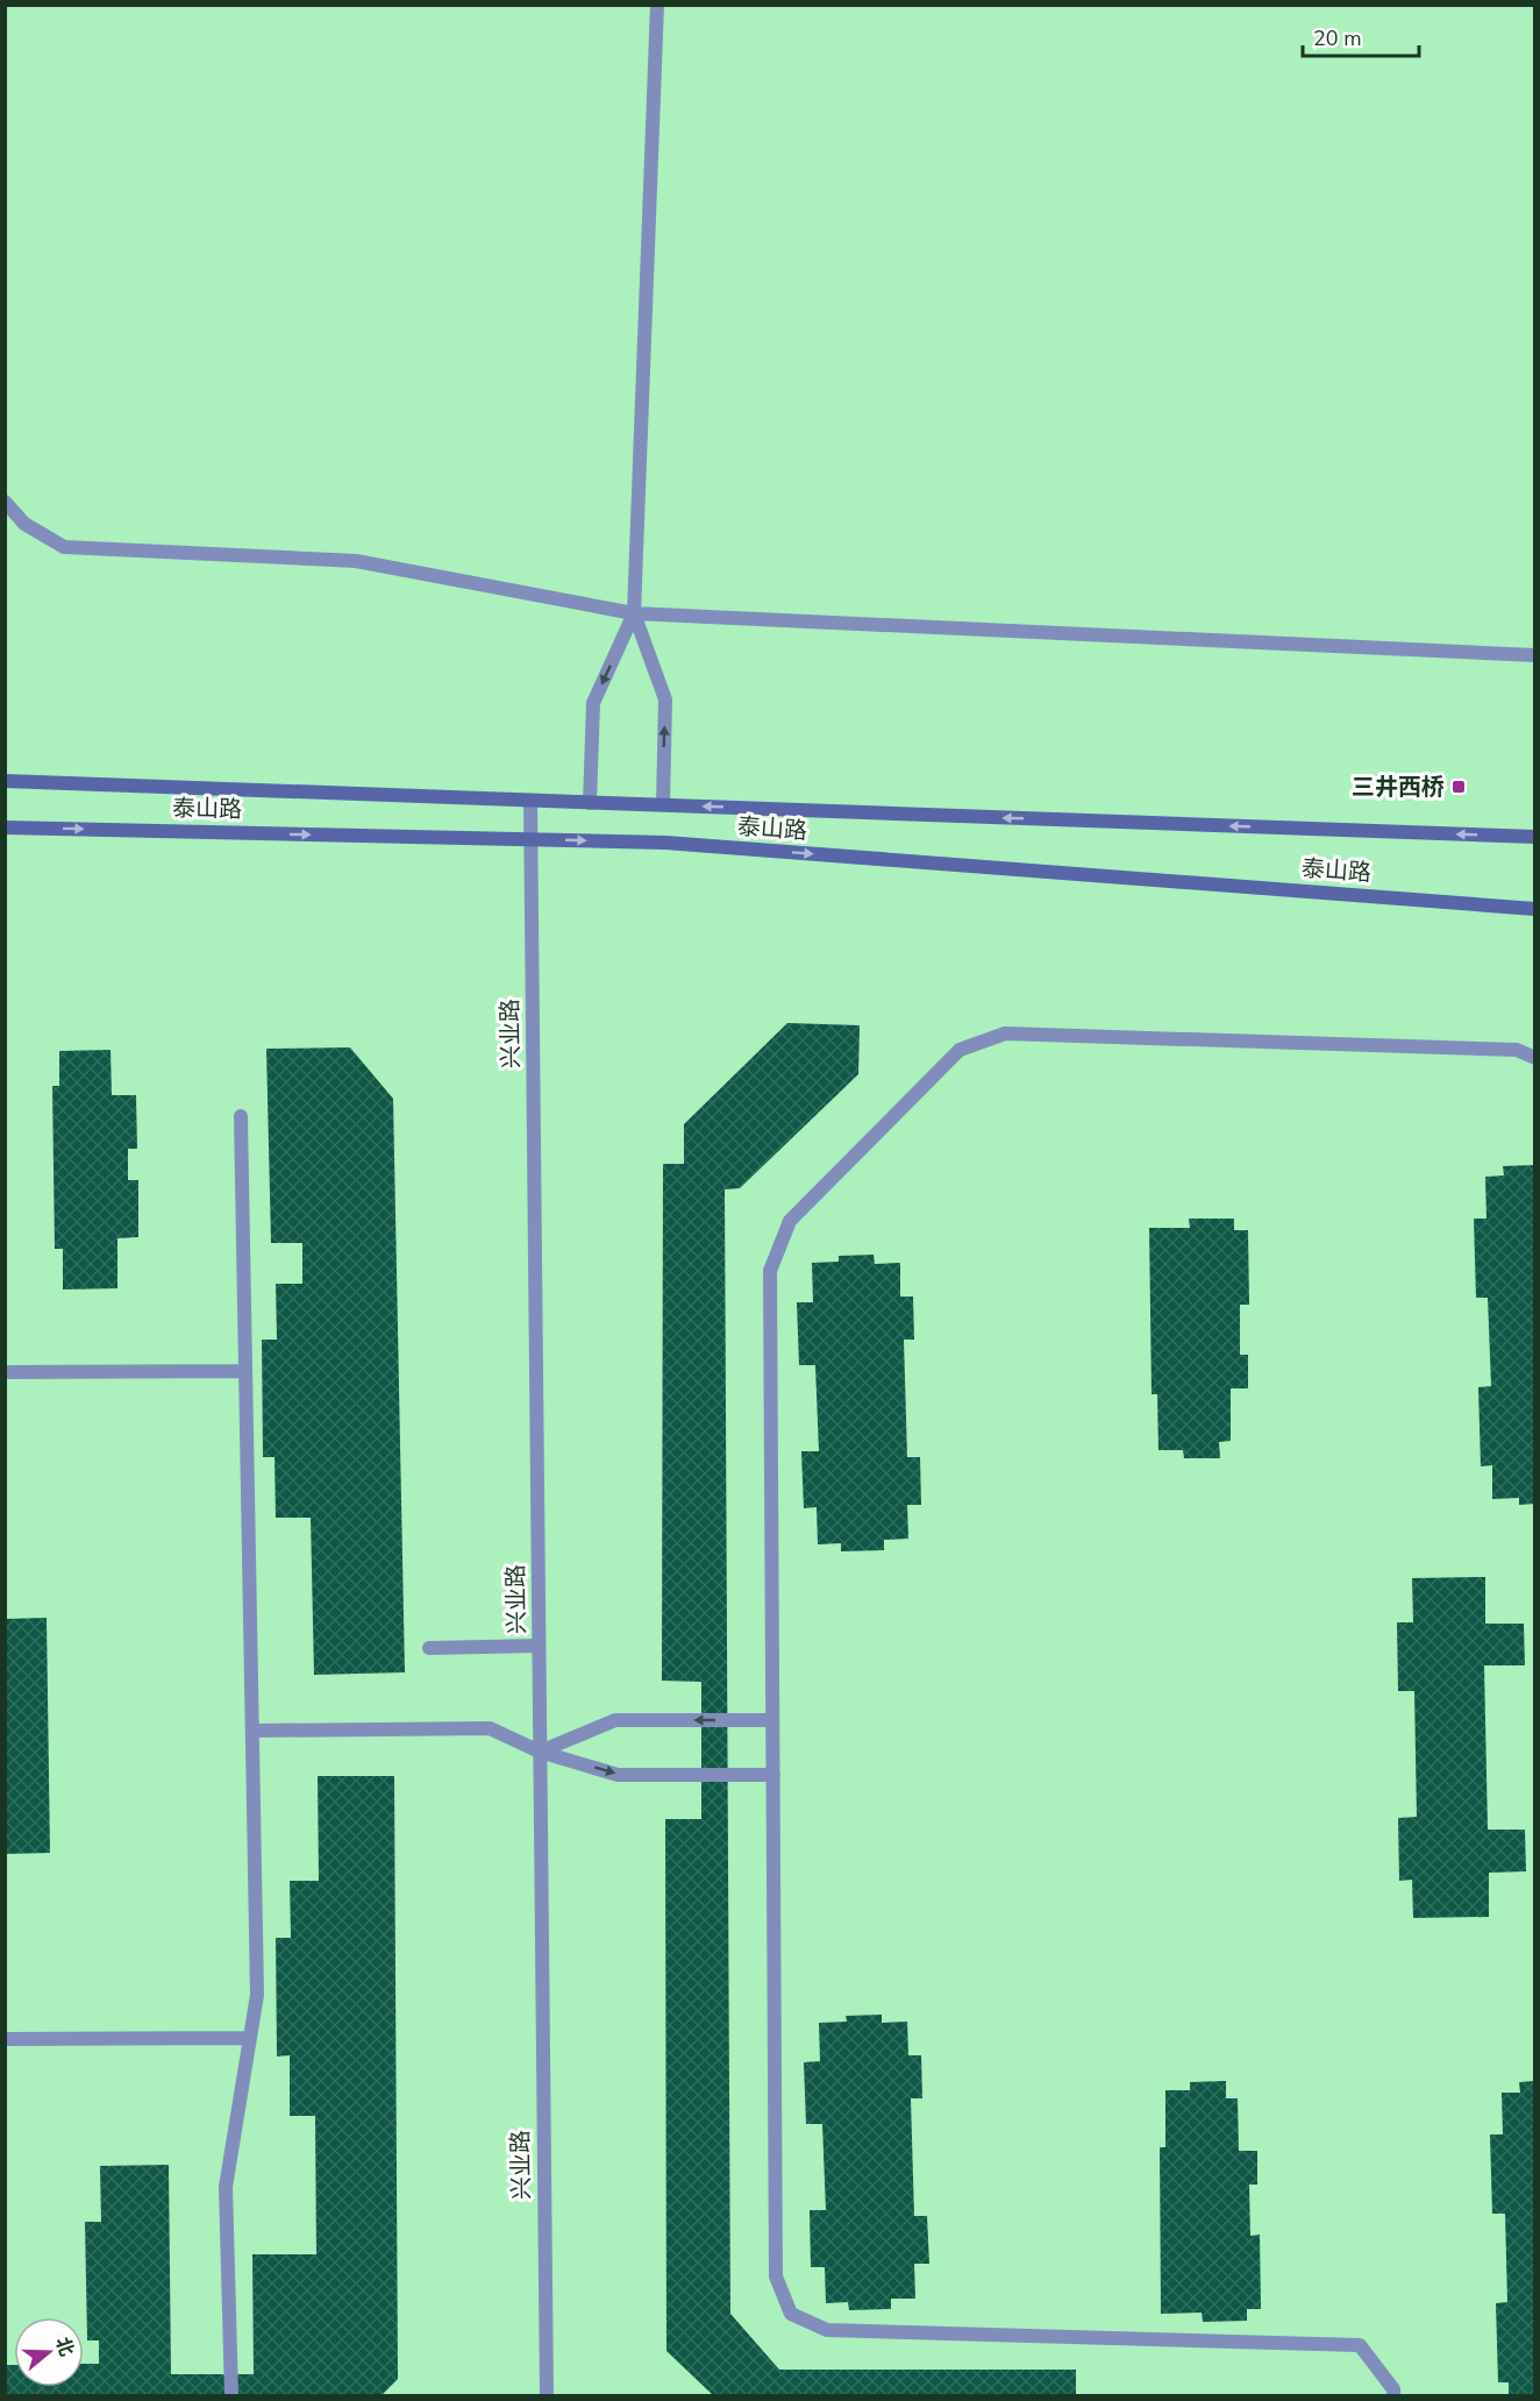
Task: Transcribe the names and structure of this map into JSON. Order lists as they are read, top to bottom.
{
  "streets": {
    "main road": ["泰山路"],
    "street": ["兴业路"]
  },
  "crossings": [
    ["泰山路", "兴业路"]
  ],
  "places": {
    "transit": ["三井西桥"]
  },
  "scale_bar": "20 m",
  "north": "right"
}
